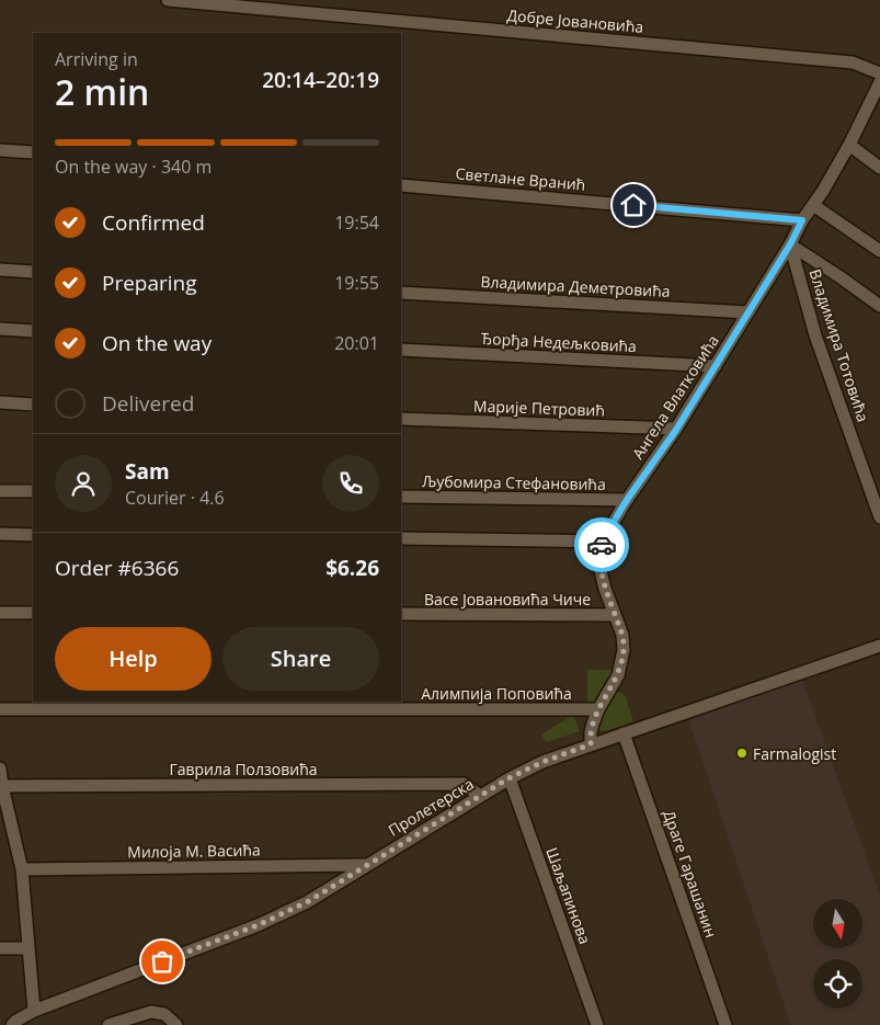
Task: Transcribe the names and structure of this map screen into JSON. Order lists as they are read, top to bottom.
{
  "streets": {
    "street": [
      "Добре Јовановића",
      "Светлане Вранић",
      "Владимира Деметровића",
      "Ђорђа Недељковића",
      "Владимира Тотовића",
      "Ангела Влатковића",
      "Марије Петровић",
      "Љубомира Стефановића",
      "Васе Јовановића Чиче",
      "Алимпија Поповића",
      "Гаврила Ползовића",
      "Пролетерска",
      "Милоја М. Васића",
      "Драге Гарашанин",
      "Шаљапинова"
    ]
  },
  "crossings": [
    ["Светлане Вранић", "Ангела Влатковића"],
    ["Владимира Деметровића", "Ангела Влатковића"],
    ["Ђорђа Недељковића", "Ангела Влатковића"],
    ["Владимира Тотовића", "Ангела Влатковића"],
    ["Ангела Влатковића", "Марије Петровић"],
    ["Ангела Влатковића", "Љубомира Стефановића"],
    ["Ангела Влатковића", "Васе Јовановића Чиче"],
    ["Ангела Влатковића", "Алимпија Поповића"],
    ["Ангела Влатковића", "Пролетерска"],
    ["Гаврила Ползовића", "Пролетерска"],
    ["Пролетерска", "Милоја М. Васића"],
    ["Пролетерска", "Драге Гарашанин"],
    ["Пролетерска", "Шаљапинова"]
  ],
  "places": ["Farmalogist"],
  "north": "bottom",
  "page": {
    "heading": ["2 min", "Arriving in", "20:14–20:19"],
    "panel": [
      "Sam",
      "Courier · 4.6",
      "Order #6366",
      "$6.26"
    ],
    "bar": "On the way · 340 m",
    "list": [
      ["Confirmed", "19:54"],
      ["Preparing", "19:55"],
      ["On the way", "20:01"],
      "Delivered"
    ],
    "buttons": ["Help", "Share"]
  }
}
